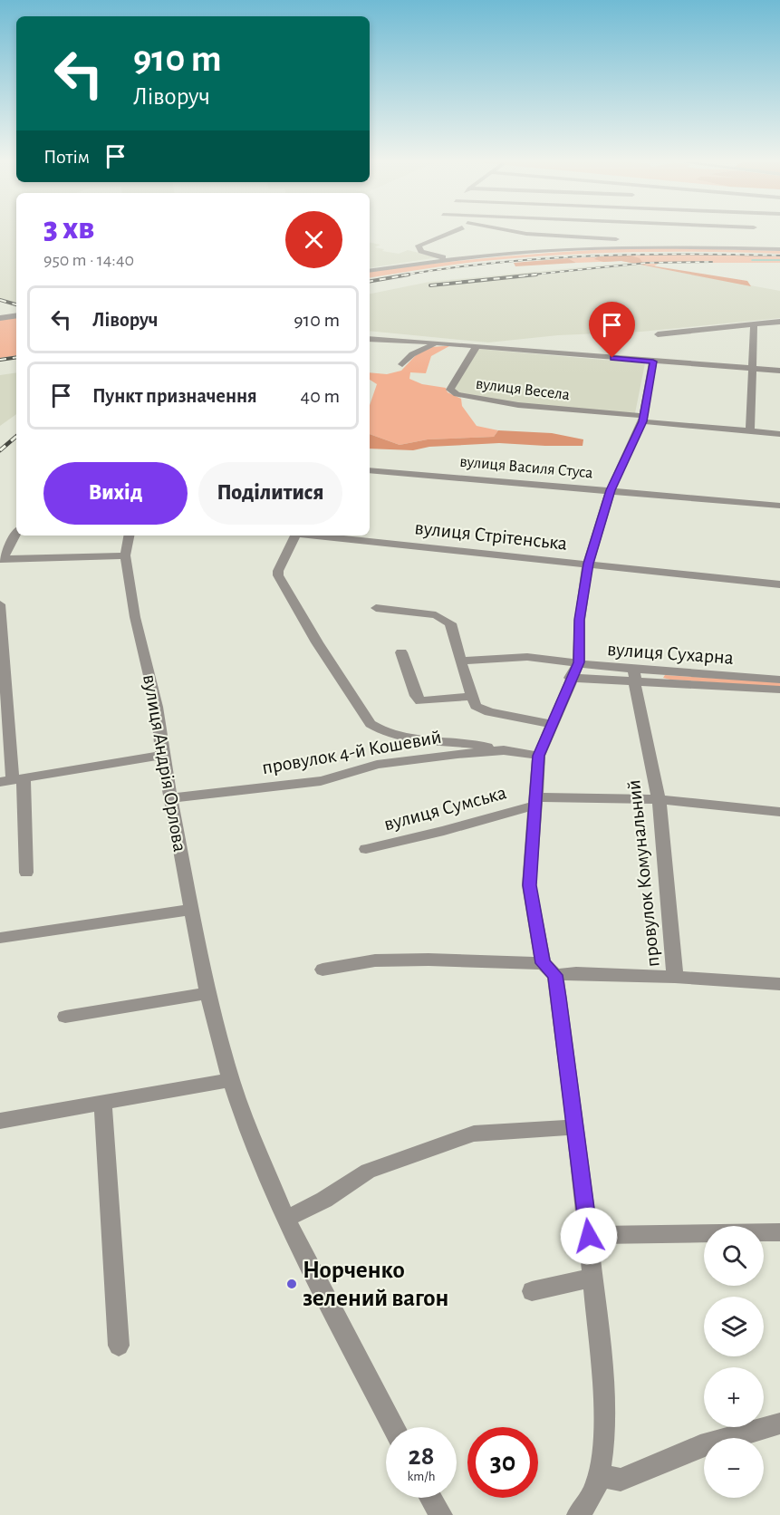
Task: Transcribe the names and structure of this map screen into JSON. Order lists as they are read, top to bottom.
{
  "streets": {
    "street": [
      "вулиця Весела",
      "вулиця Василя Стуса",
      "вулиця Стрітенська",
      "вулиця Сухарна",
      "провулок 4-й Кошевий",
      "вулиця Андрія Орлова",
      "вулиця Сумська",
      "провулок Комунальний"
    ]
  },
  "crossings": [
    ["вулиця Сухарна", "провулок Комунальний"],
    ["провулок 4-й Кошевий", "вулиця Андрія Орлова"],
    ["вулиця Сумська", "провулок Комунальний"]
  ],
  "places": ["Норченко зелений вагон"],
  "page": {
    "turn": ["910 m", "Ліворуч"],
    "then": "Потім",
    "heading": ["3 хв", "950 m · 14:40"],
    "list": [
      {
        "name": "Ліворуч",
        "value": "910 m"
      },
      {
        "name": "Пункт призначення",
        "value": "40 m"
      }
    ],
    "buttons": ["Вихід", "Поділитися"],
    "map_buttons": ["+", "−"],
    "speed": "28 km/h",
    "limit": "30"
  }
}
